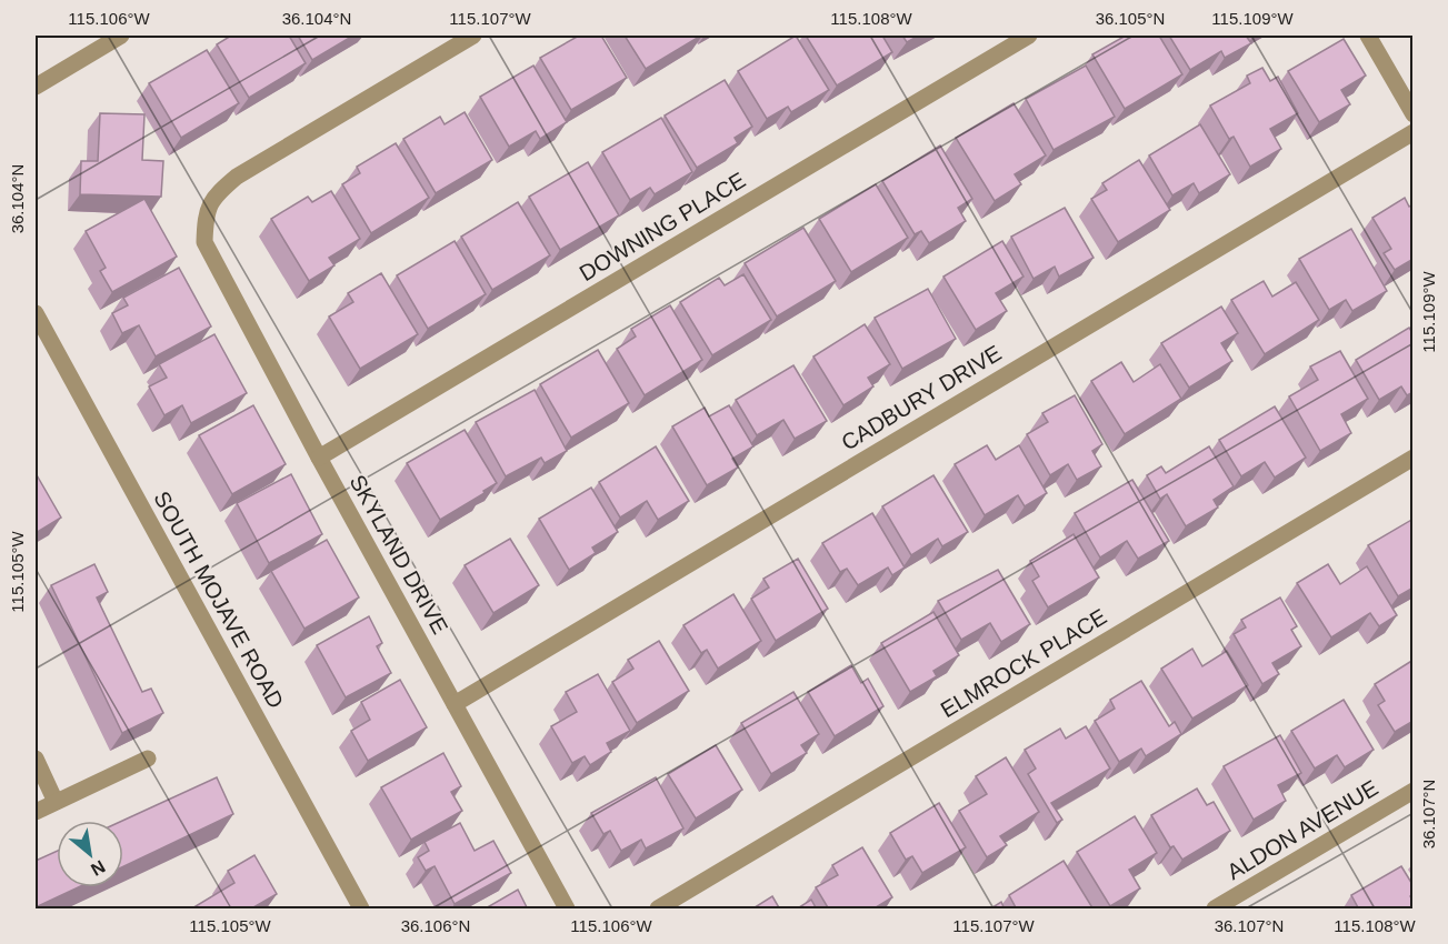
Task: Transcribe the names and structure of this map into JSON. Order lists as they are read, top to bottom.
{
  "streets": {
    "street": [
      "DOWNING PLACE",
      "CADBURY DRIVE",
      "SKYLAND DRIVE",
      "SOUTH MOJAVE ROAD",
      "ELMROCK PLACE",
      "ALDON AVENUE"
    ]
  },
  "crossings": [
    ["DOWNING PLACE", "SKYLAND DRIVE"],
    ["CADBURY DRIVE", "SKYLAND DRIVE"]
  ],
  "north": "bottom right",
  "coordinates": [
    "115.106°W",
    "36.104°N",
    "115.107°W",
    "115.108°W",
    "36.105°N",
    "115.109°W",
    "115.105°W",
    "36.107°N",
    "36.106°N"
  ]
}
